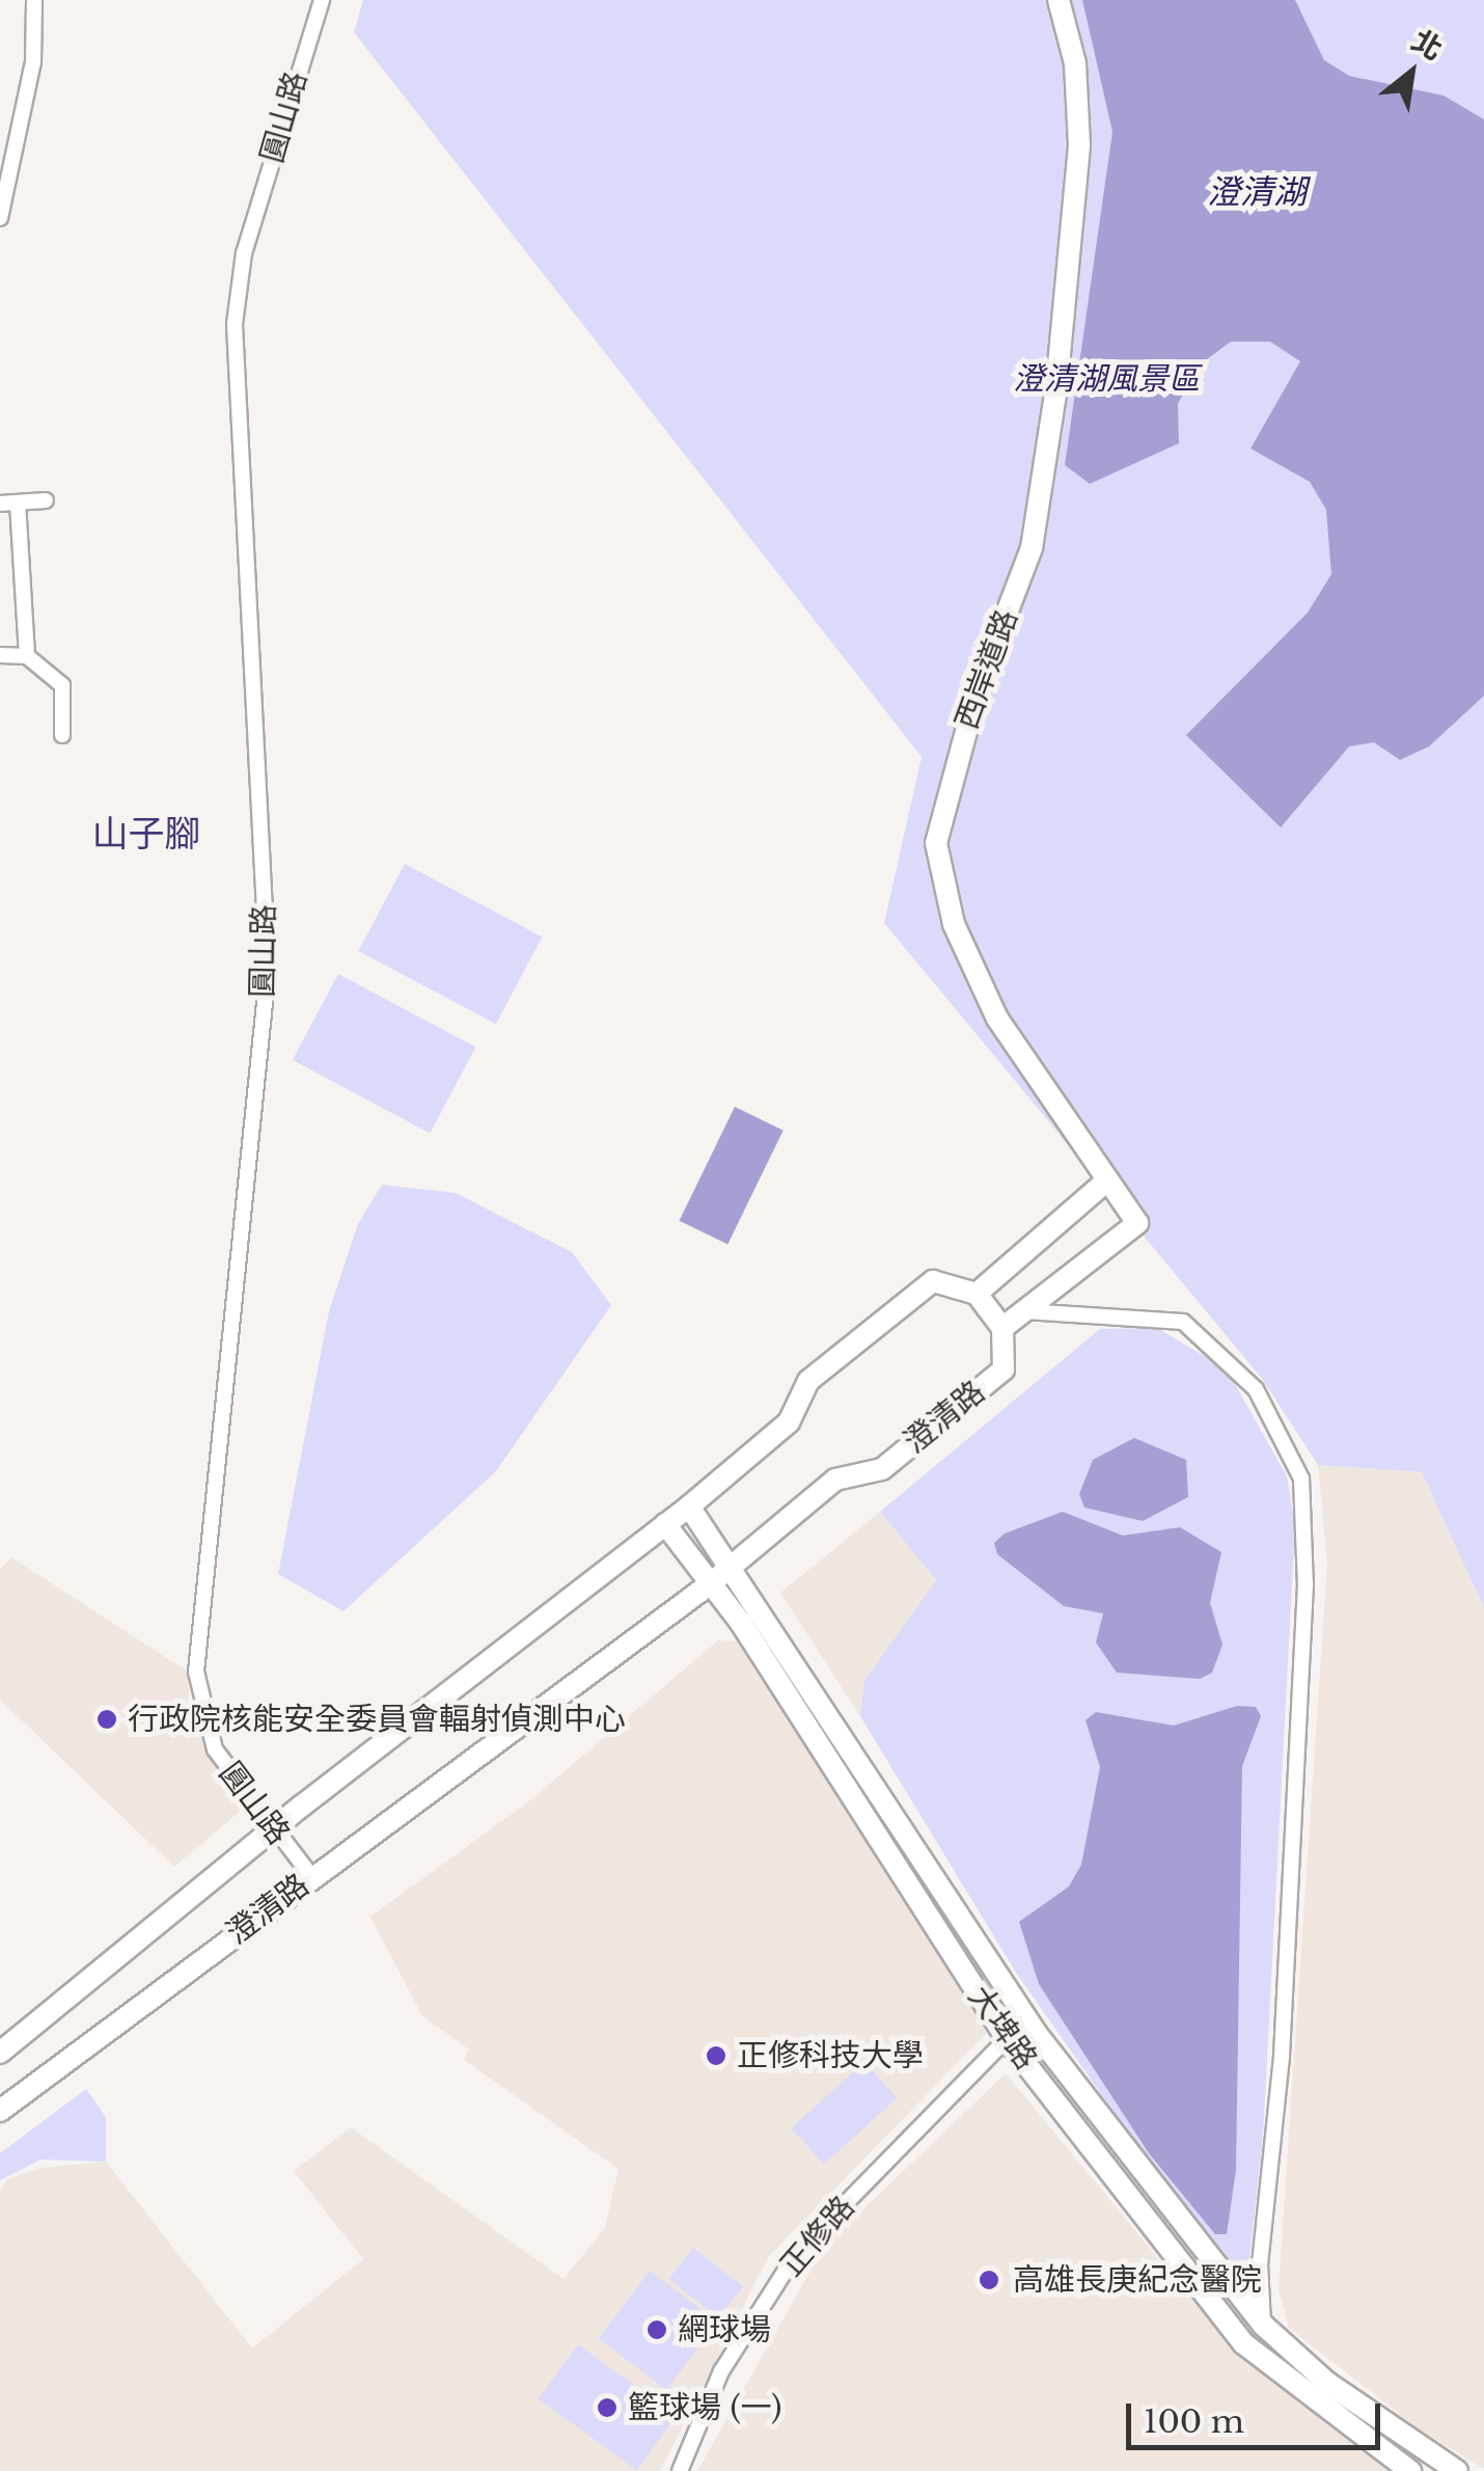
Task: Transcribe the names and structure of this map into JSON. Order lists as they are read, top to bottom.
{
  "streets": {
    "main road": ["西岸道路", "澄清路", "大埤路"],
    "street": ["圓山路", "正修路"]
  },
  "crossings": [
    ["圓山路", "澄清路"],
    ["澄清路", "大埤路"],
    ["大埤路", "正修路"]
  ],
  "districts": ["山子腳"],
  "water": ["澄清湖"],
  "parks": ["澄清湖風景區"],
  "places": [
    "行政院核能安全委員會輻射偵測中心",
    "正修科技大學",
    "高雄長庚紀念醫院",
    "網球場",
    "籃球場 (一)"
  ],
  "scale_bar": "100 m",
  "north": "top right"
}
